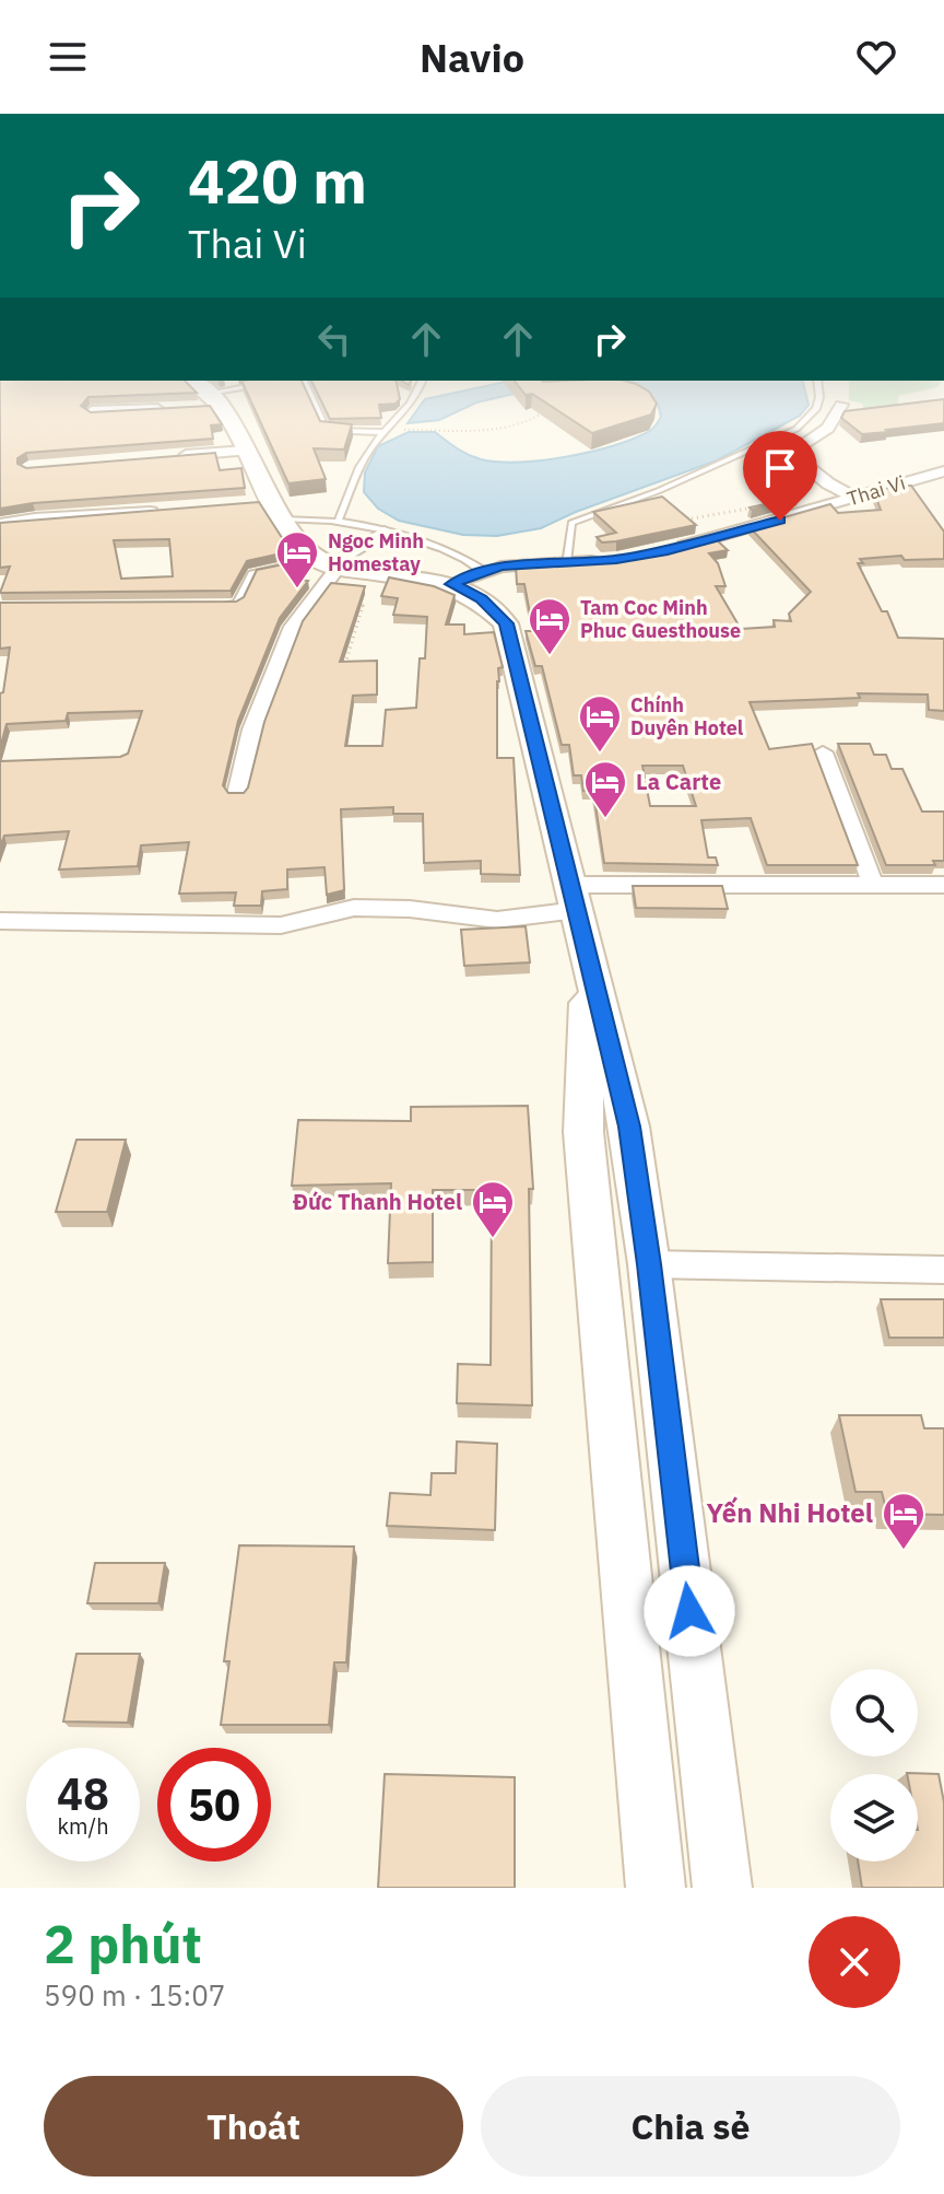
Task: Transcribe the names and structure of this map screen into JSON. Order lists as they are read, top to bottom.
{
  "streets": {
    "street": ["Thai Vi"]
  },
  "places": {
    "hotel": [
      "Ngoc Minh Homestay",
      "Tam Coc Minh Phuc Guesthouse",
      "Chính Duyên Hotel",
      "La Carte",
      "Đức Thanh Hotel",
      "Yến Nhi Hotel"
    ]
  },
  "page": {
    "header": "Navio",
    "turn": ["420 m", "Thai Vi"],
    "speed": "48 km/h",
    "limit": "50",
    "heading": ["2 phút", "590 m · 15:07"],
    "buttons": ["Thoát", "Chia sẻ"]
  }
}
